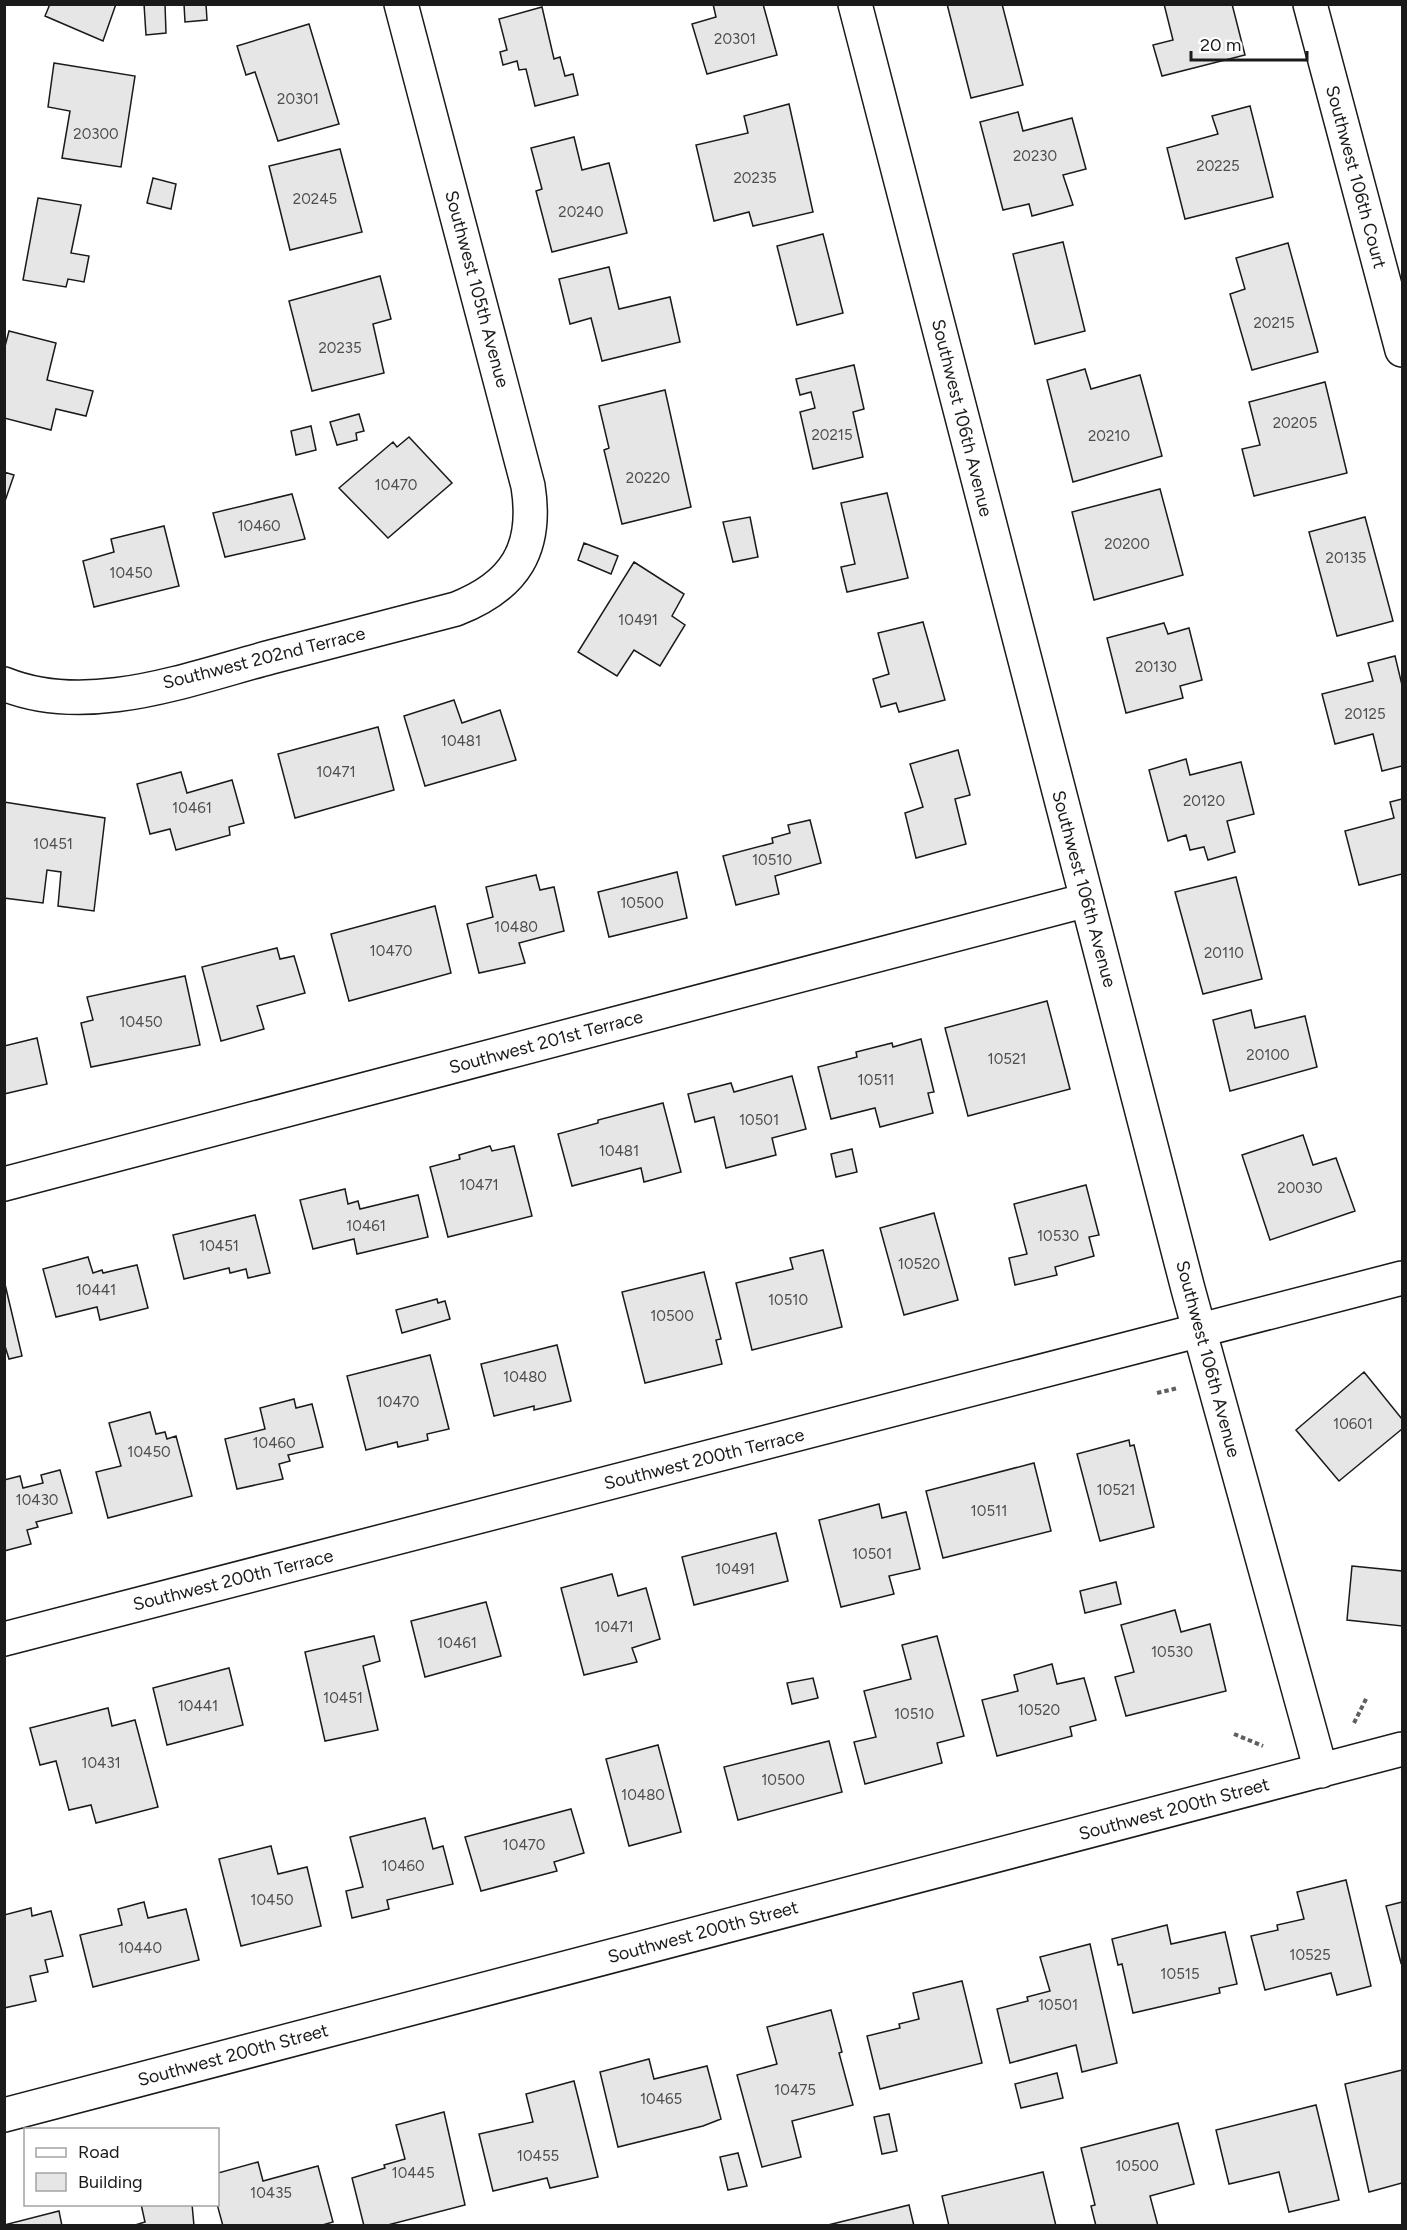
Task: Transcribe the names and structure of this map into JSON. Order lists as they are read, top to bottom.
{
  "streets": {
    "street": [
      "Southwest 106th Court",
      "Southwest 105th Avenue",
      "Southwest 106th Avenue",
      "Southwest 202nd Terrace",
      "Southwest 201st Terrace",
      "Southwest 200th Terrace",
      "Southwest 200th Street"
    ]
  },
  "crossings": [
    ["Southwest 105th Avenue", "Southwest 202nd Terrace"],
    ["Southwest 106th Avenue", "Southwest 201st Terrace"],
    ["Southwest 106th Avenue", "Southwest 200th Terrace"],
    ["Southwest 106th Avenue", "Southwest 200th Street"]
  ],
  "house_numbers": [
    "20301",
    "20301",
    "20300",
    "20230",
    "20225",
    "20235",
    "20245",
    "20240",
    "20215",
    "20235",
    "20205",
    "20215",
    "20210",
    "20220",
    "10470",
    "10460",
    "20200",
    "20135",
    "10450",
    "10491",
    "20130",
    "20125",
    "10481",
    "10471",
    "20120",
    "10461",
    "10451",
    "10510",
    "10500",
    "10480",
    "10470",
    "20110",
    "10450",
    "20100",
    "10521",
    "10511",
    "10501",
    "10481",
    "10471",
    "20030",
    "10461",
    "10530",
    "10451",
    "10520",
    "10441",
    "10510",
    "10500",
    "10480",
    "10470",
    "10601",
    "10460",
    "10450",
    "10521",
    "10430",
    "10511",
    "10501",
    "10491",
    "10471",
    "10461",
    "10530",
    "10451",
    "10441",
    "10520",
    "10510",
    "10431",
    "10500",
    "10480",
    "10470",
    "10460",
    "10450",
    "10440",
    "10525",
    "10515",
    "10501",
    "10475",
    "10465",
    "10455",
    "10500",
    "10445",
    "10435"
  ],
  "legend": ["Road", "Building"],
  "scale_bar": "20 m"
}
